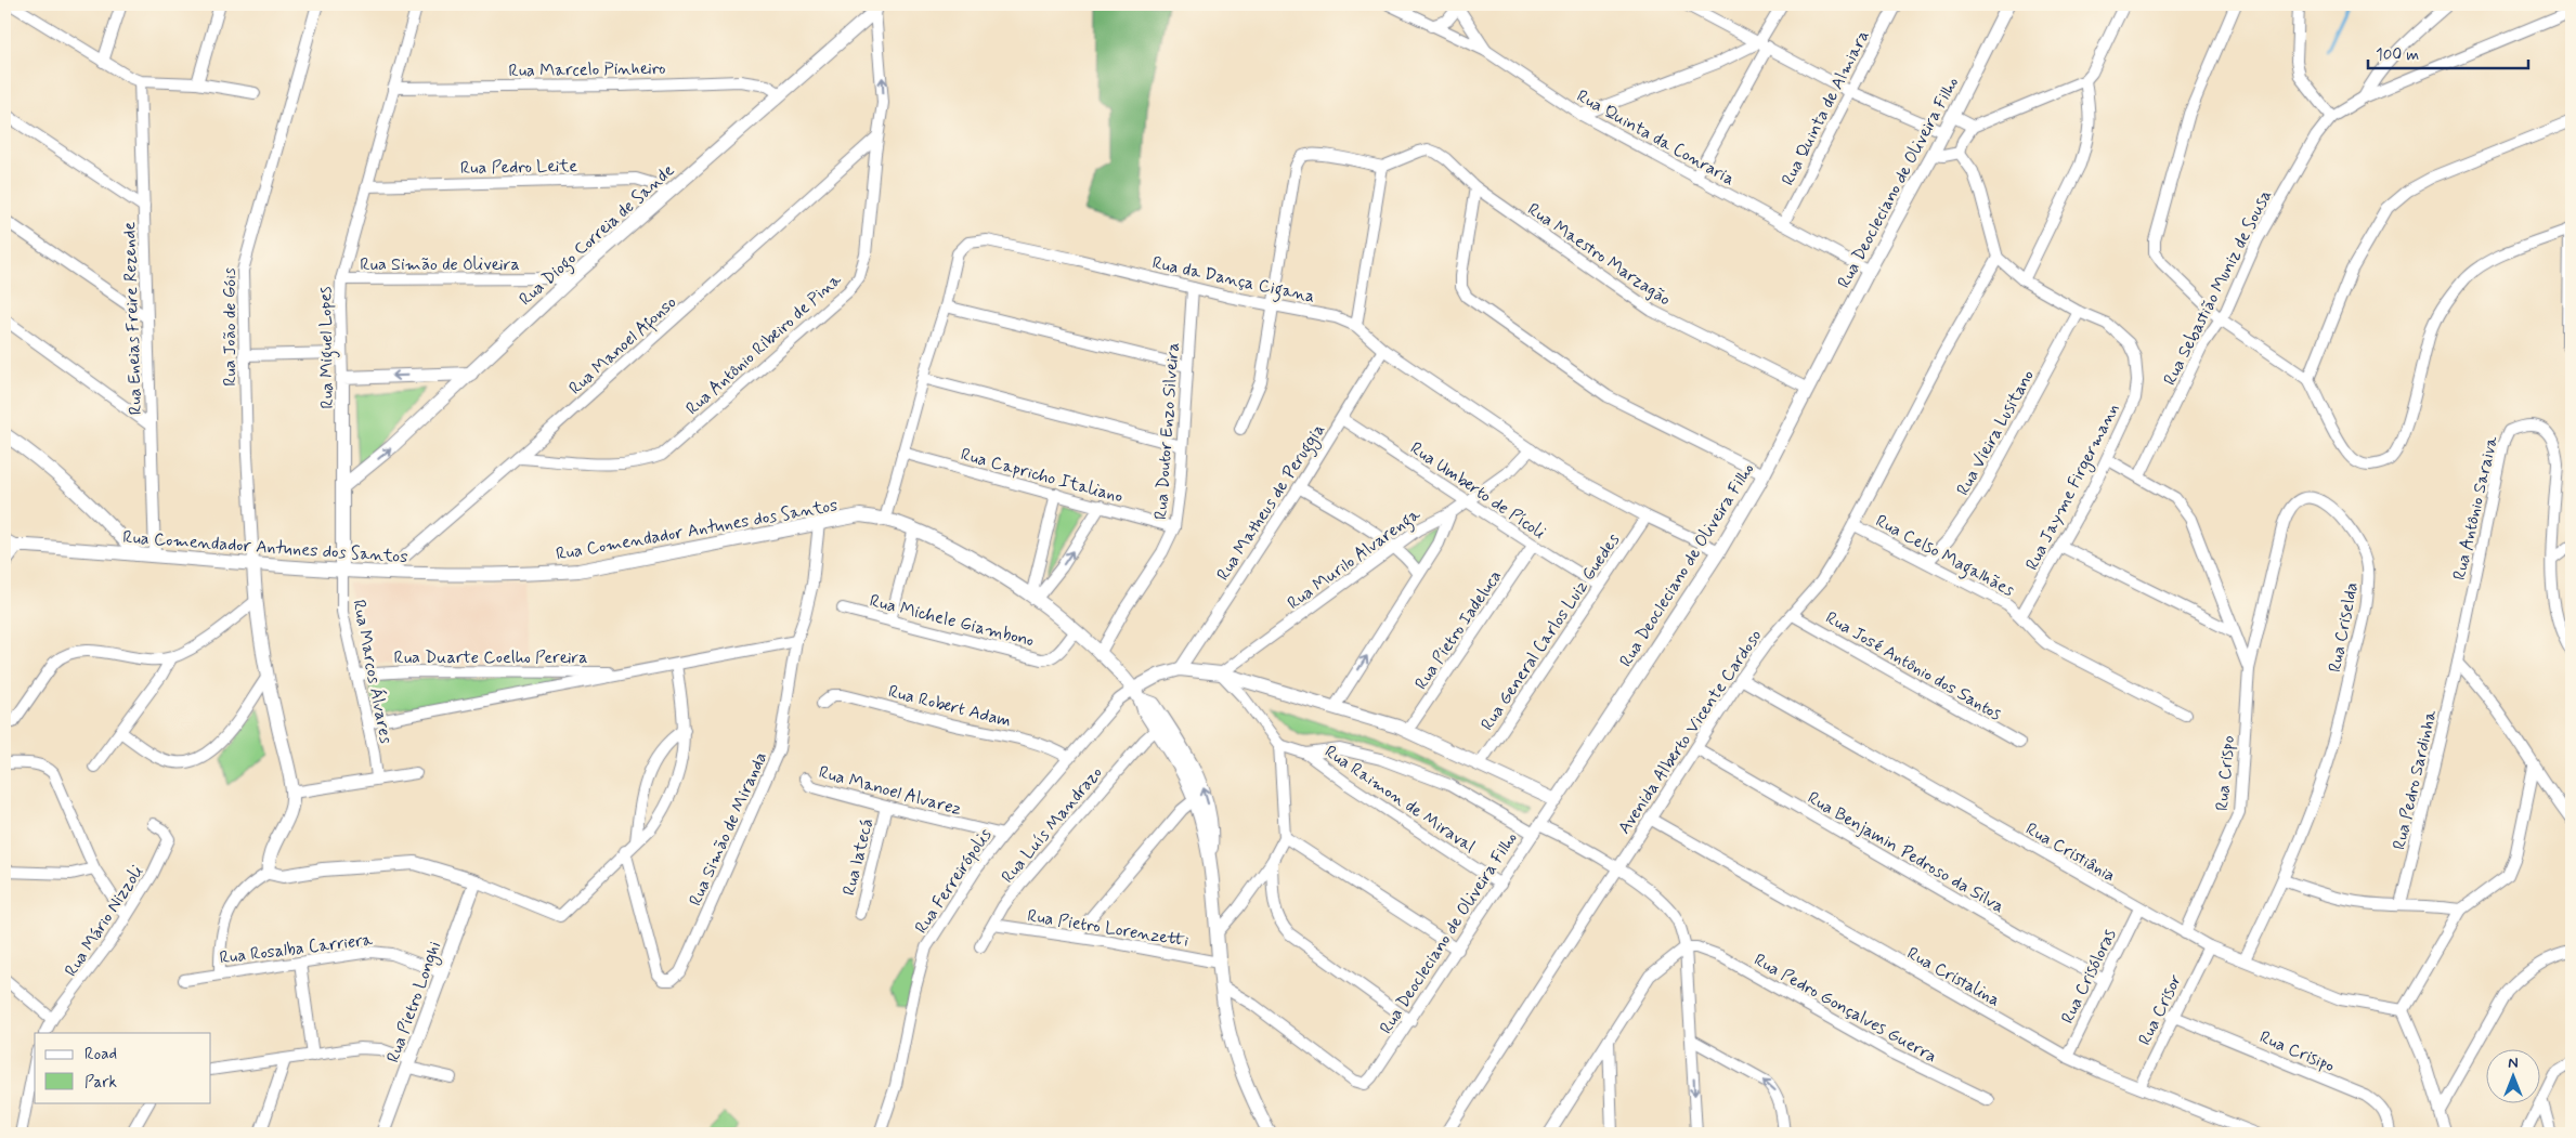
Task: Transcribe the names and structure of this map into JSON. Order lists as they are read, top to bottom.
{
  "streets": {
    "street": [
      "Rua Marcelo Pinheiro",
      "Rua Quinta de Almiara",
      "Rua Quinta da Conraria",
      "Rua Pedro Leite",
      "Rua Deocleciano de Oliveira Filho",
      "Rua Diogo Correia de Sande",
      "Rua Maestro Marzagão",
      "Rua Simão de Oliveira",
      "Rua da Dança Cigana",
      "Rua Sebastião Muniz de Sousa",
      "Rua Eneias Freire Rezende",
      "Rua João de Góis",
      "Rua Antônio Ribeiro de Pina",
      "Rua Manoel Afonso",
      "Rua Miguel Lopes",
      "Rua Doutor Enzo Silveira",
      "Rua Vieira Lusitano",
      "Rua Capricho Italiano",
      "Rua Jayme Firgermann",
      "Rua Umberto de Pícoli",
      "Rua Matheus de Peruggia",
      "Rua Antônio Saraiva",
      "Rua Comendador Antunes dos Santos",
      "Rua Celso Magalhães",
      "Rua Murilo Alvarenga",
      "Rua Michele Giambono",
      "Rua Criselda",
      "Rua Pietro Iadeluca",
      "Rua General Carlos Luiz Guedes",
      "Rua Duarte Coelho Pereira",
      "Rua José Antônio dos Santos",
      "Rua Marcos Álvares",
      "Rua Robert Adam",
      "Avenida Alberto Vicente Cardoso",
      "Rua Crispo",
      "Rua Pedro Sardinha",
      "Rua Manoel Alvarez",
      "Rua Raimon de Miraval",
      "Rua Luís Mandrazo",
      "Rua Simão de Miranda",
      "Rua Benjamin Pedroso da Silva",
      "Rua Cristiânia",
      "Rua Iatecá",
      "Rua Ferreirópolis",
      "Rua Mário Nizzoli",
      "Rua Pietro Lorenzetti",
      "Rua Rosalba Carriera",
      "Rua Cristalina",
      "Rua Crisóloras",
      "Rua Pietro Longhi",
      "Rua Pedro Gonçalves Guerra",
      "Rua Crisor",
      "Rua Crisipo"
    ]
  },
  "crossings": [
    ["Rua Marcelo Pinheiro", "Rua Diogo Correia de Sande"],
    ["Rua Marcelo Pinheiro", "Rua Miguel Lopes"],
    ["Rua Quinta de Almiara", "Rua Quinta da Conraria"],
    ["Rua Quinta da Conraria", "Rua Deocleciano de Oliveira Filho"],
    ["Rua Pedro Leite", "Rua Diogo Correia de Sande"],
    ["Rua Pedro Leite", "Rua Miguel Lopes"],
    ["Rua Deocleciano de Oliveira Filho", "Rua Maestro Marzagão"],
    ["Rua Deocleciano de Oliveira Filho", "Rua da Dança Cigana"],
    ["Rua Deocleciano de Oliveira Filho", "Rua Comendador Antunes dos Santos"],
    ["Rua Deocleciano de Oliveira Filho", "Rua Raimon de Miraval"],
    ["Rua Diogo Correia de Sande", "Rua Simão de Oliveira"],
    ["Rua Diogo Correia de Sande", "Rua Antônio Ribeiro de Pina"],
    ["Rua Diogo Correia de Sande", "Rua Miguel Lopes"],
    ["Rua Simão de Oliveira", "Rua Miguel Lopes"],
    ["Rua da Dança Cigana", "Rua Doutor Enzo Silveira"],
    ["Rua da Dança Cigana", "Rua Capricho Italiano"],
    ["Rua da Dança Cigana", "Rua Matheus de Peruggia"],
    ["Rua da Dança Cigana", "Rua Comendador Antunes dos Santos"],
    ["Rua da Dança Cigana", "Rua Murilo Alvarenga"],
    ["Rua da Dança Cigana", "Rua General Carlos Luiz Guedes"],
    ["Rua Eneias Freire Rezende", "Rua Comendador Antunes dos Santos"],
    ["Rua João de Góis", "Rua Comendador Antunes dos Santos"],
    ["Rua Antônio Ribeiro de Pina", "Rua Manoel Afonso"],
    ["Rua Manoel Afonso", "Rua Comendador Antunes dos Santos"],
    ["Rua Miguel Lopes", "Rua Comendador Antunes dos Santos"],
    ["Rua Miguel Lopes", "Rua Marcos Álvares"],
    ["Rua Doutor Enzo Silveira", "Rua Capricho Italiano"],
    ["Rua Doutor Enzo Silveira", "Rua Comendador Antunes dos Santos"],
    ["Rua Vieira Lusitano", "Rua Jayme Firgermann"],
    ["Rua Vieira Lusitano", "Rua Celso Magalhães"],
    ["Rua Jayme Firgermann", "Rua Celso Magalhães"],
    ["Rua Jayme Firgermann", "Avenida Alberto Vicente Cardoso"],
    ["Rua Umberto de Pícoli", "Rua Matheus de Peruggia"],
    ["Rua Umberto de Pícoli", "Rua Murilo Alvarenga"],
    ["Rua Umberto de Pícoli", "Rua Pietro Iadeluca"],
    ["Rua Umberto de Pícoli", "Rua General Carlos Luiz Guedes"],
    ["Rua Antônio Saraiva", "Rua Pedro Sardinha"],
    ["Rua Comendador Antunes dos Santos", "Rua Michele Giambono"],
    ["Rua Comendador Antunes dos Santos", "Rua Marcos Álvares"],
    ["Rua Comendador Antunes dos Santos", "Rua Luís Mandrazo"],
    ["Rua Comendador Antunes dos Santos", "Rua Simão de Miranda"],
    ["Rua Comendador Antunes dos Santos", "Rua Ferreirópolis"],
    ["Rua Comendador Antunes dos Santos", "Rua Pietro Lorenzetti"],
    ["Rua Celso Magalhães", "Avenida Alberto Vicente Cardoso"],
    ["Rua Criselda", "Rua Crispo"],
    ["Rua Criselda", "Rua Cristiânia"],
    ["Rua Duarte Coelho Pereira", "Rua Marcos Álvares"],
    ["Rua Duarte Coelho Pereira", "Rua Simão de Miranda"],
    ["Rua José Antônio dos Santos", "Avenida Alberto Vicente Cardoso"],
    ["Rua Robert Adam", "Rua Ferreirópolis"],
    ["Avenida Alberto Vicente Cardoso", "Rua Benjamin Pedroso da Silva"],
    ["Avenida Alberto Vicente Cardoso", "Rua Cristiânia"],
    ["Avenida Alberto Vicente Cardoso", "Rua Cristalina"],
    ["Rua Crispo", "Rua Cristiânia"],
    ["Rua Manoel Alvarez", "Rua Iatecá"],
    ["Rua Manoel Alvarez", "Rua Ferreirópolis"],
    ["Rua Luís Mandrazo", "Rua Pietro Lorenzetti"],
    ["Rua Benjamin Pedroso da Silva", "Rua Crisóloras"],
    ["Rua Cristiânia", "Rua Crisóloras"],
    ["Rua Cristiânia", "Rua Crisor"],
    ["Rua Rosalba Carriera", "Rua Pietro Longhi"],
    ["Rua Cristalina", "Rua Crisóloras"],
    ["Rua Cristalina", "Rua Crisor"],
    ["Rua Crisor", "Rua Crisipo"]
  ],
  "legend": ["Road", "Park"],
  "scale_bar": "100 m",
  "north": "top"
}
